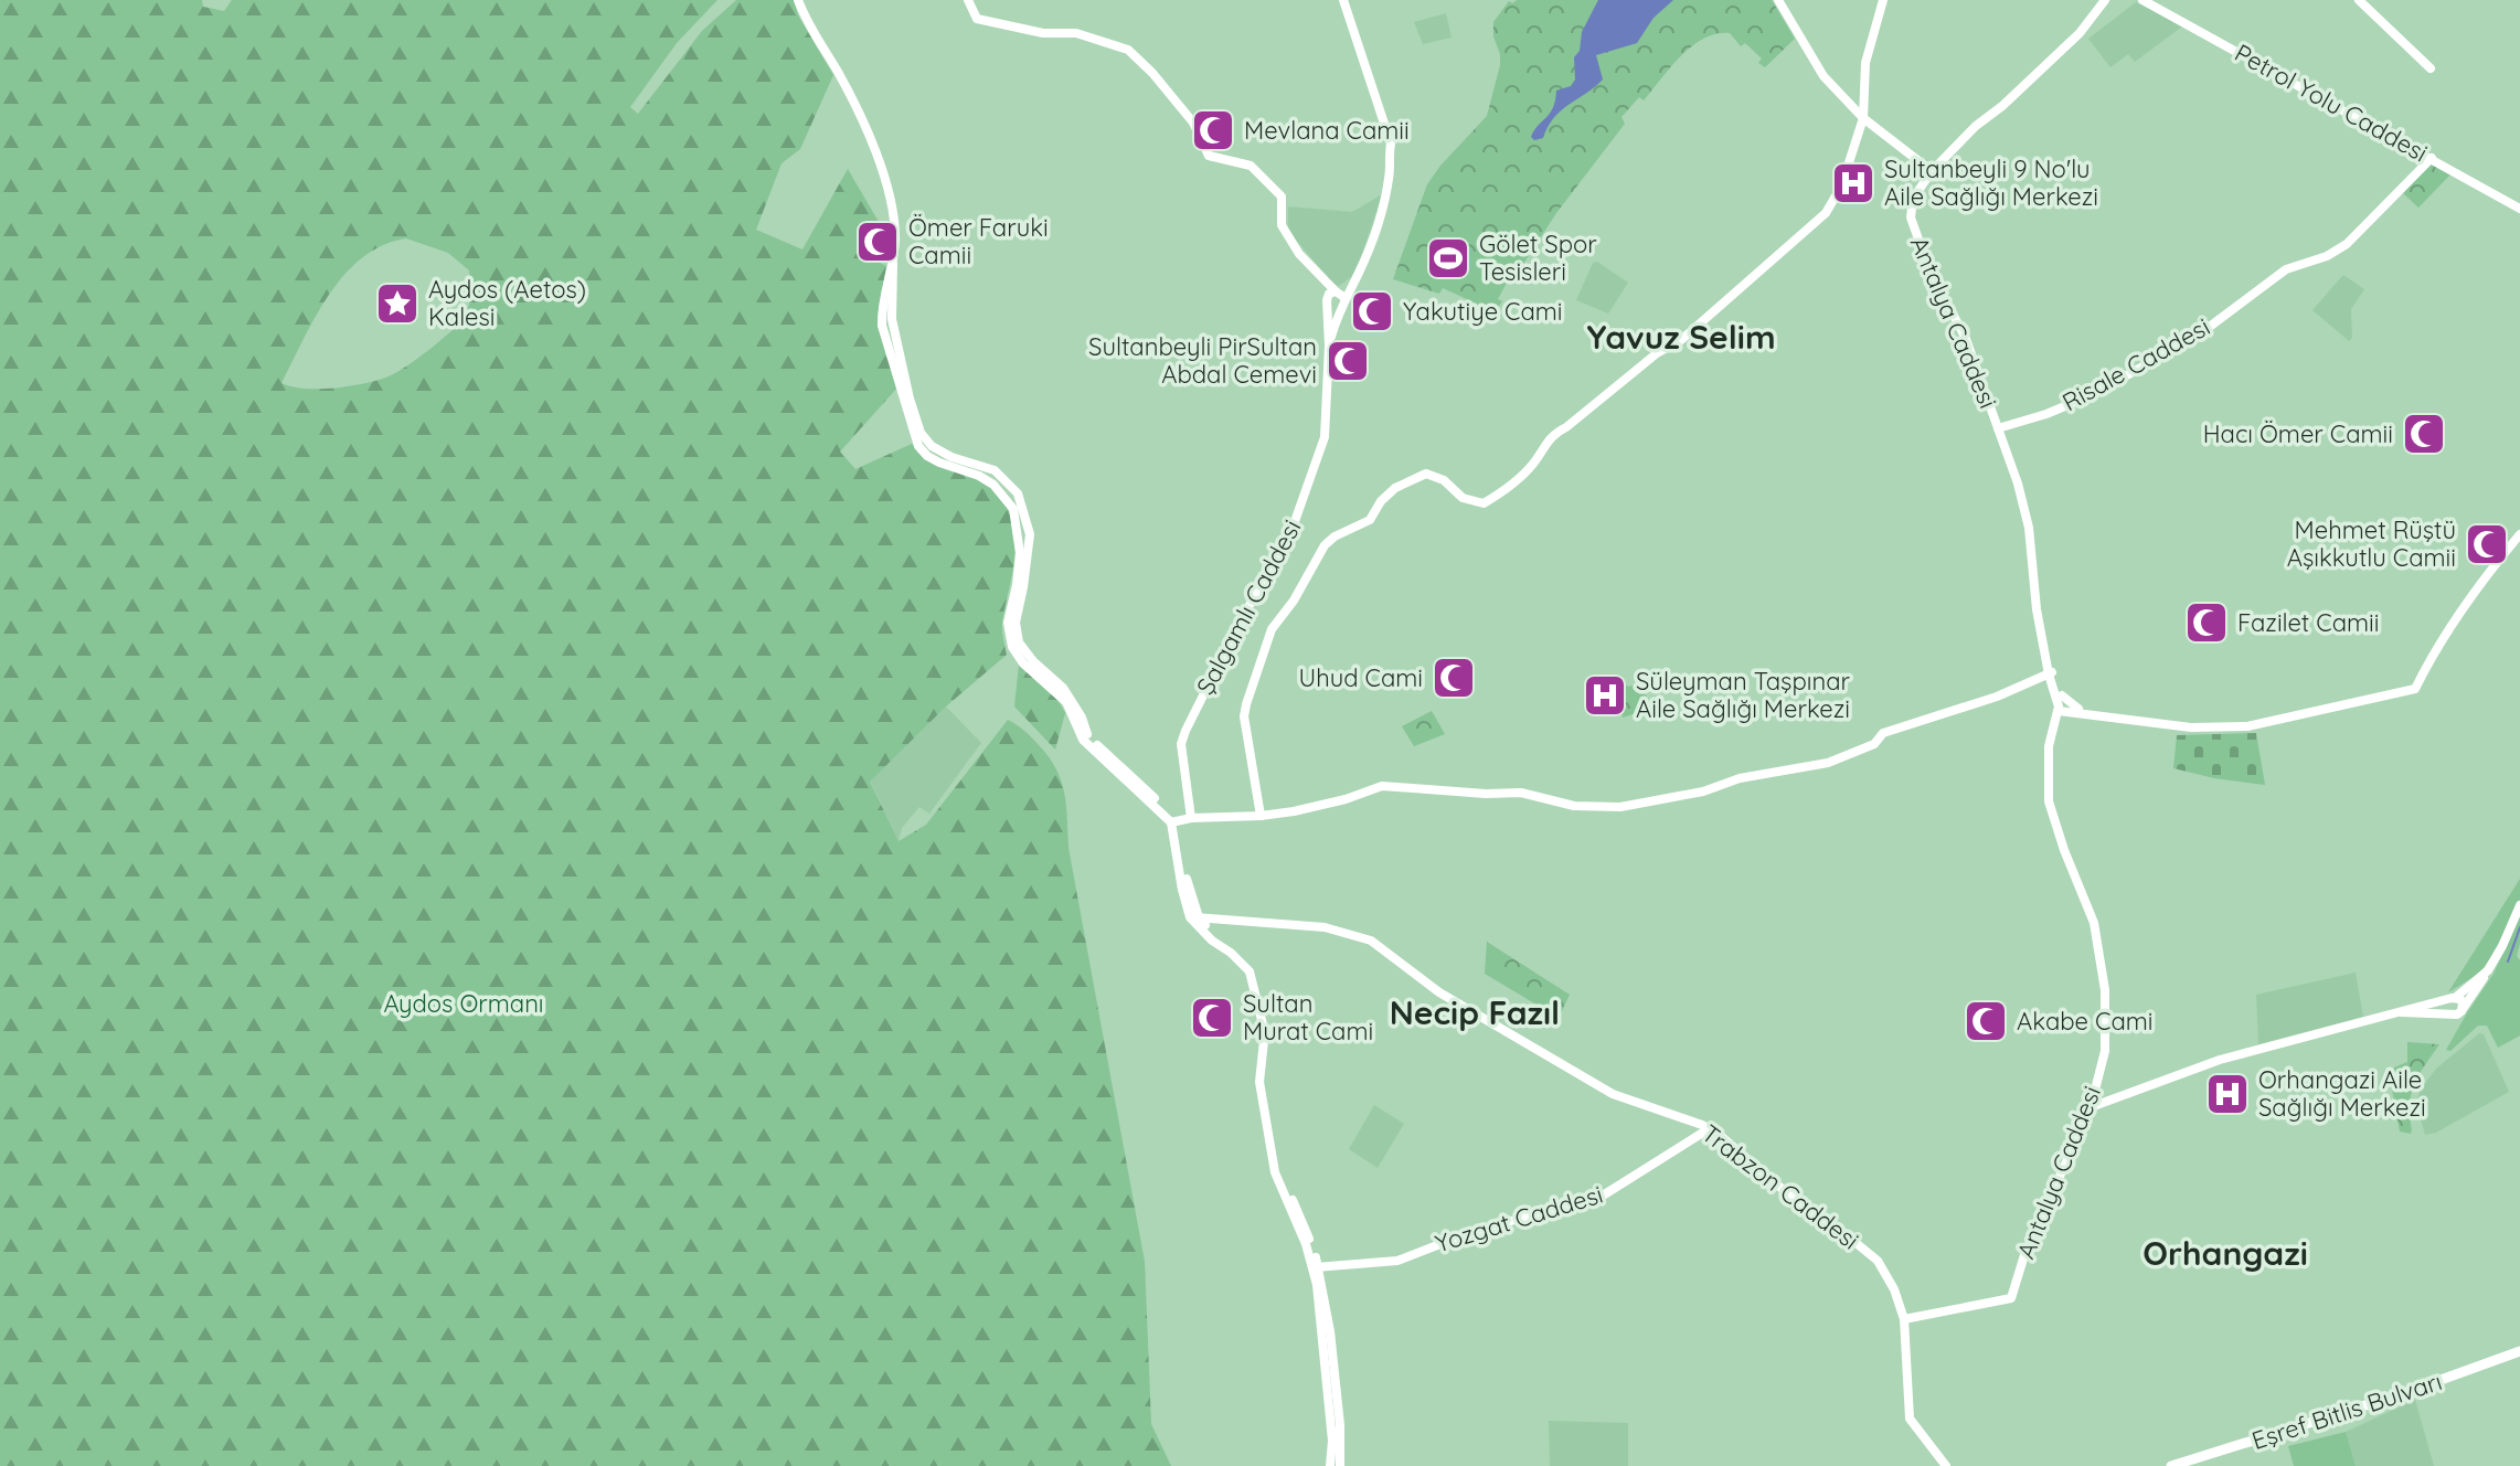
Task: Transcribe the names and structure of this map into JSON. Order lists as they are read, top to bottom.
{
  "streets": {
    "main road": ["Eşref Bitlis Bulvarı"],
    "street": [
      "Petrol Yolu Caddesi",
      "Antalya Caddesi",
      "Risale Caddesi",
      "Şalgamlı Caddesi",
      "Trabzon Caddesi",
      "Yozgat Caddesi"
    ]
  },
  "crossings": [
    ["Petrol Yolu Caddesi", "Risale Caddesi"],
    ["Antalya Caddesi", "Risale Caddesi"],
    ["Antalya Caddesi", "Trabzon Caddesi"],
    ["Trabzon Caddesi", "Yozgat Caddesi"]
  ],
  "districts": ["Yavuz Selim", "Necip Fazıl", "Orhangazi"],
  "parks": ["Aydos Ormanı"],
  "places": {
    "mosque": [
      "Mevlana Camii",
      "Ömer Faruki Camii",
      "Yakutiye Cami",
      "Sultanbeyli PirSultan Abdal Cemevi",
      "Hacı Ömer Camii",
      "Mehmet Rüştü Aşıkkutlu Camii",
      "Fazilet Camii",
      "Uhud Cami",
      "Sultan Murat Cami",
      "Akabe Cami"
    ],
    "hospital": ["Sultanbeyli 9 No'lu Aile Sağlığı Merkezi", "Süleyman Taşpınar Aile Sağlığı Merkezi", "Orhangazi Aile Sağlığı Merkezi"],
    "sports": ["Gölet Spor Tesisleri"],
    "place": ["Aydos (Aetos) Kalesi"]
  }
}
